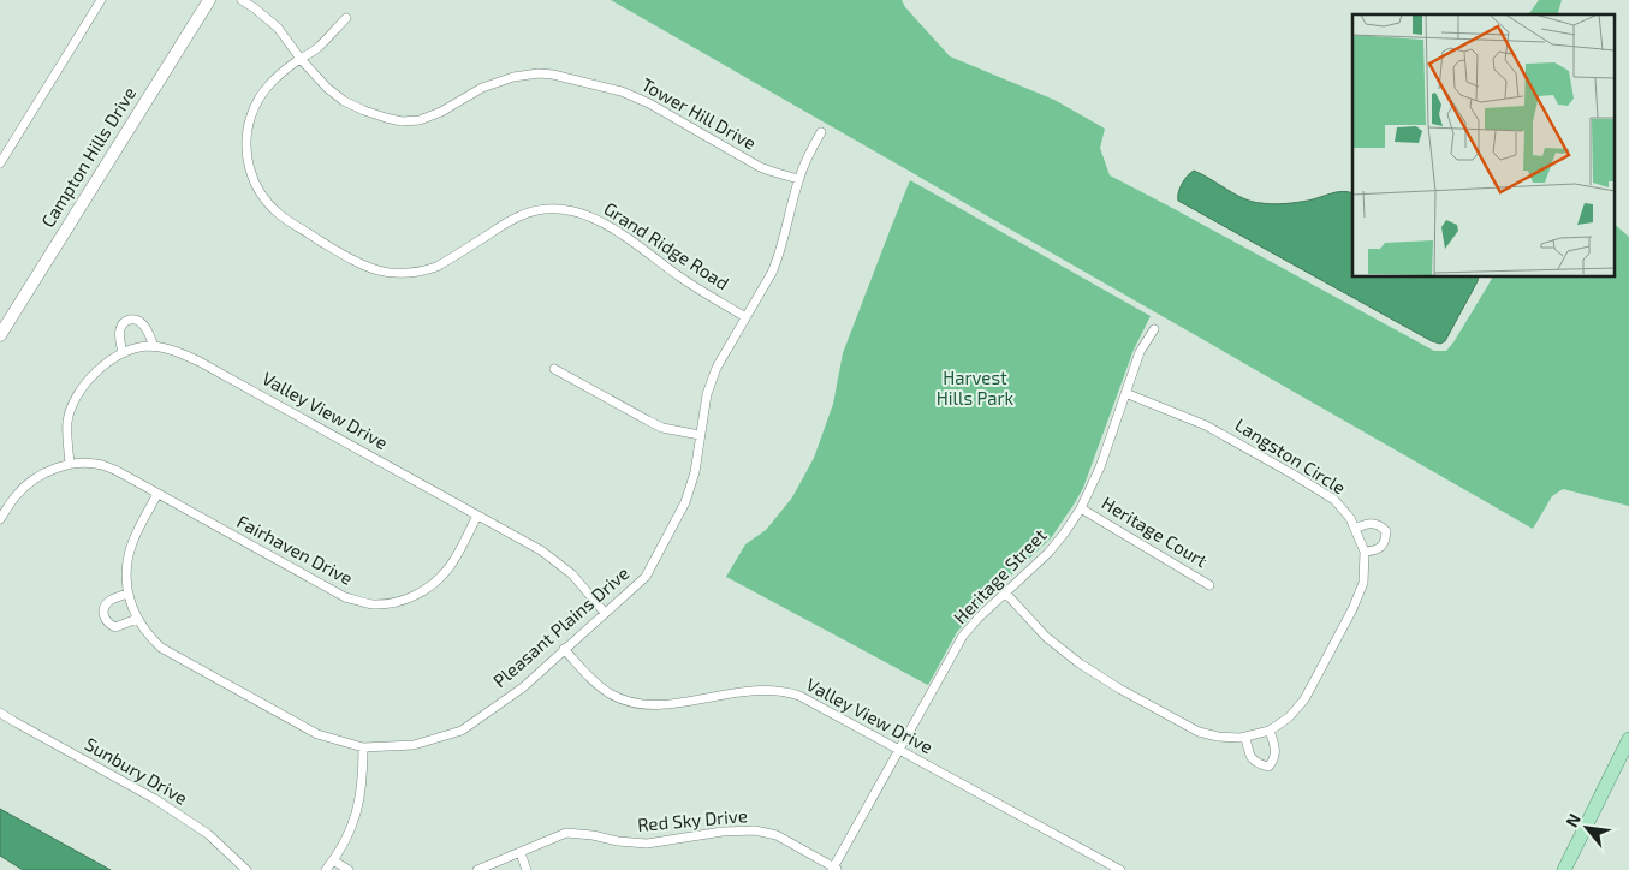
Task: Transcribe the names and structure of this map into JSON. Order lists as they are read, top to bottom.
{
  "streets": {
    "street": [
      "Tower Hill Drive",
      "Campton Hills Drive",
      "Grand Ridge Road",
      "Valley View Drive",
      "Langston Circle",
      "Heritage Court",
      "Fairhaven Drive",
      "Heritage Street",
      "Pleasant Plains Drive",
      "Sunbury Drive",
      "Red Sky Drive"
    ]
  },
  "crossings": [
    ["Tower Hill Drive", "Grand Ridge Road"],
    ["Tower Hill Drive", "Pleasant Plains Drive"],
    ["Grand Ridge Road", "Pleasant Plains Drive"],
    ["Valley View Drive", "Fairhaven Drive"],
    ["Valley View Drive", "Heritage Street"],
    ["Valley View Drive", "Pleasant Plains Drive"],
    ["Langston Circle", "Heritage Street"],
    ["Heritage Court", "Heritage Street"],
    ["Fairhaven Drive", "Pleasant Plains Drive"],
    ["Heritage Street", "Red Sky Drive"]
  ],
  "parks": ["Harvest Hills Park"],
  "north": "top left"
}
